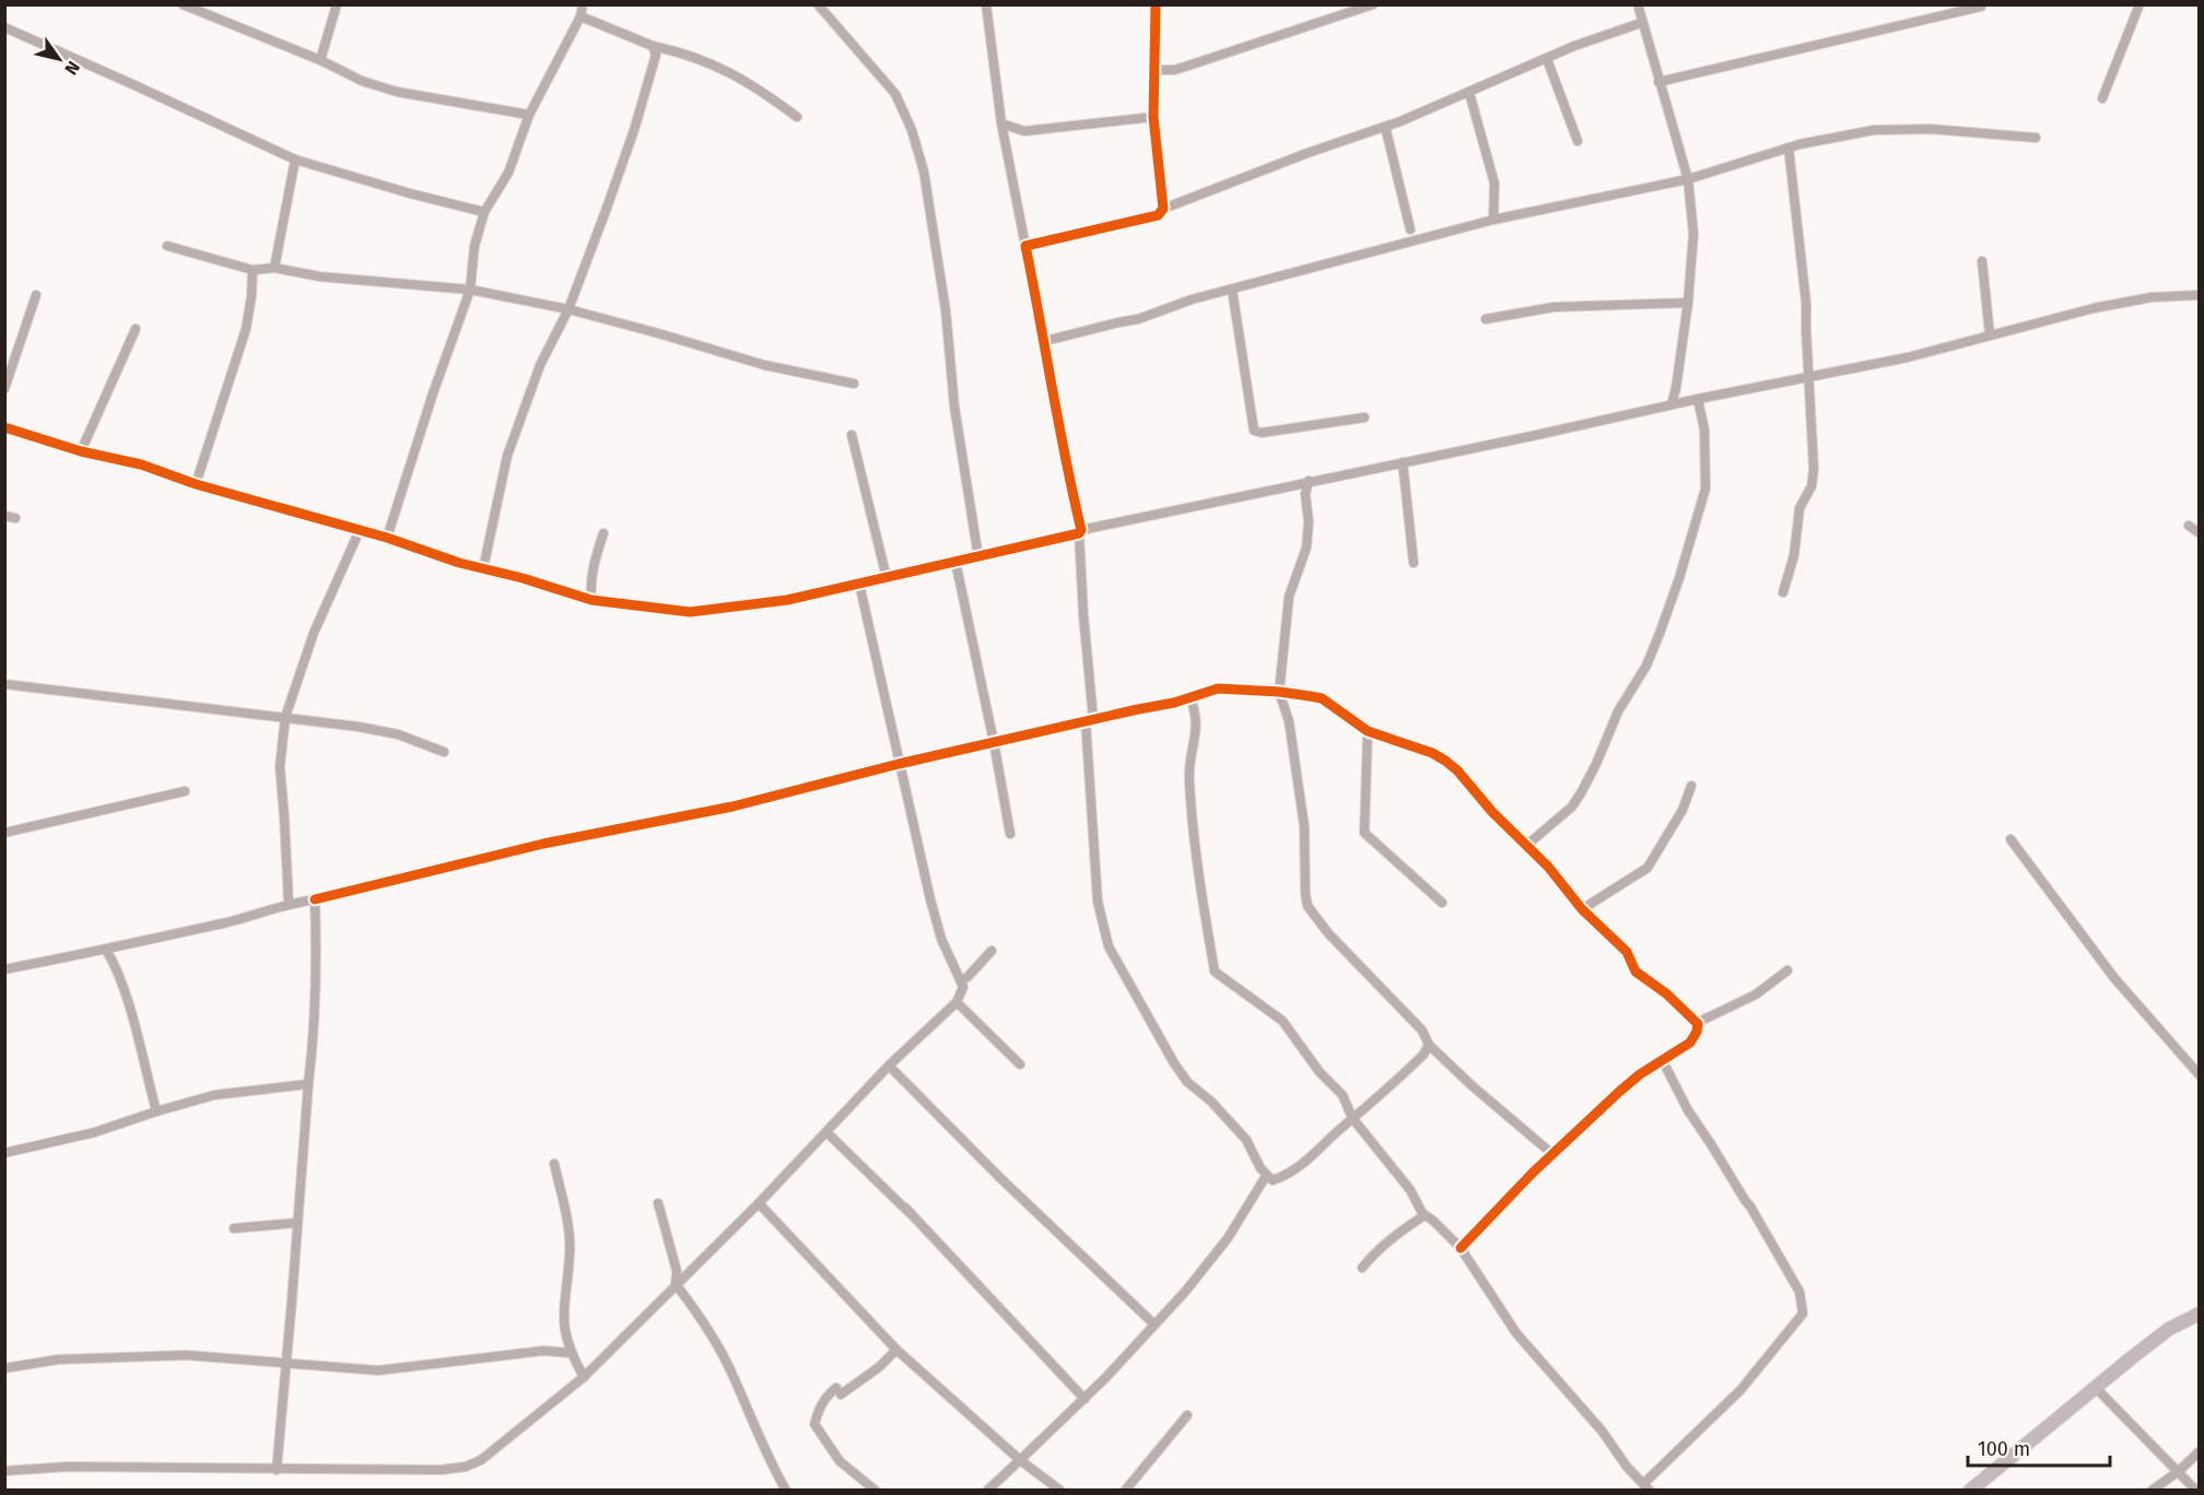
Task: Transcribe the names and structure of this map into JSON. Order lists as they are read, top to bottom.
{
  "scale_bar": "100 m",
  "north": "bottom right"
}
